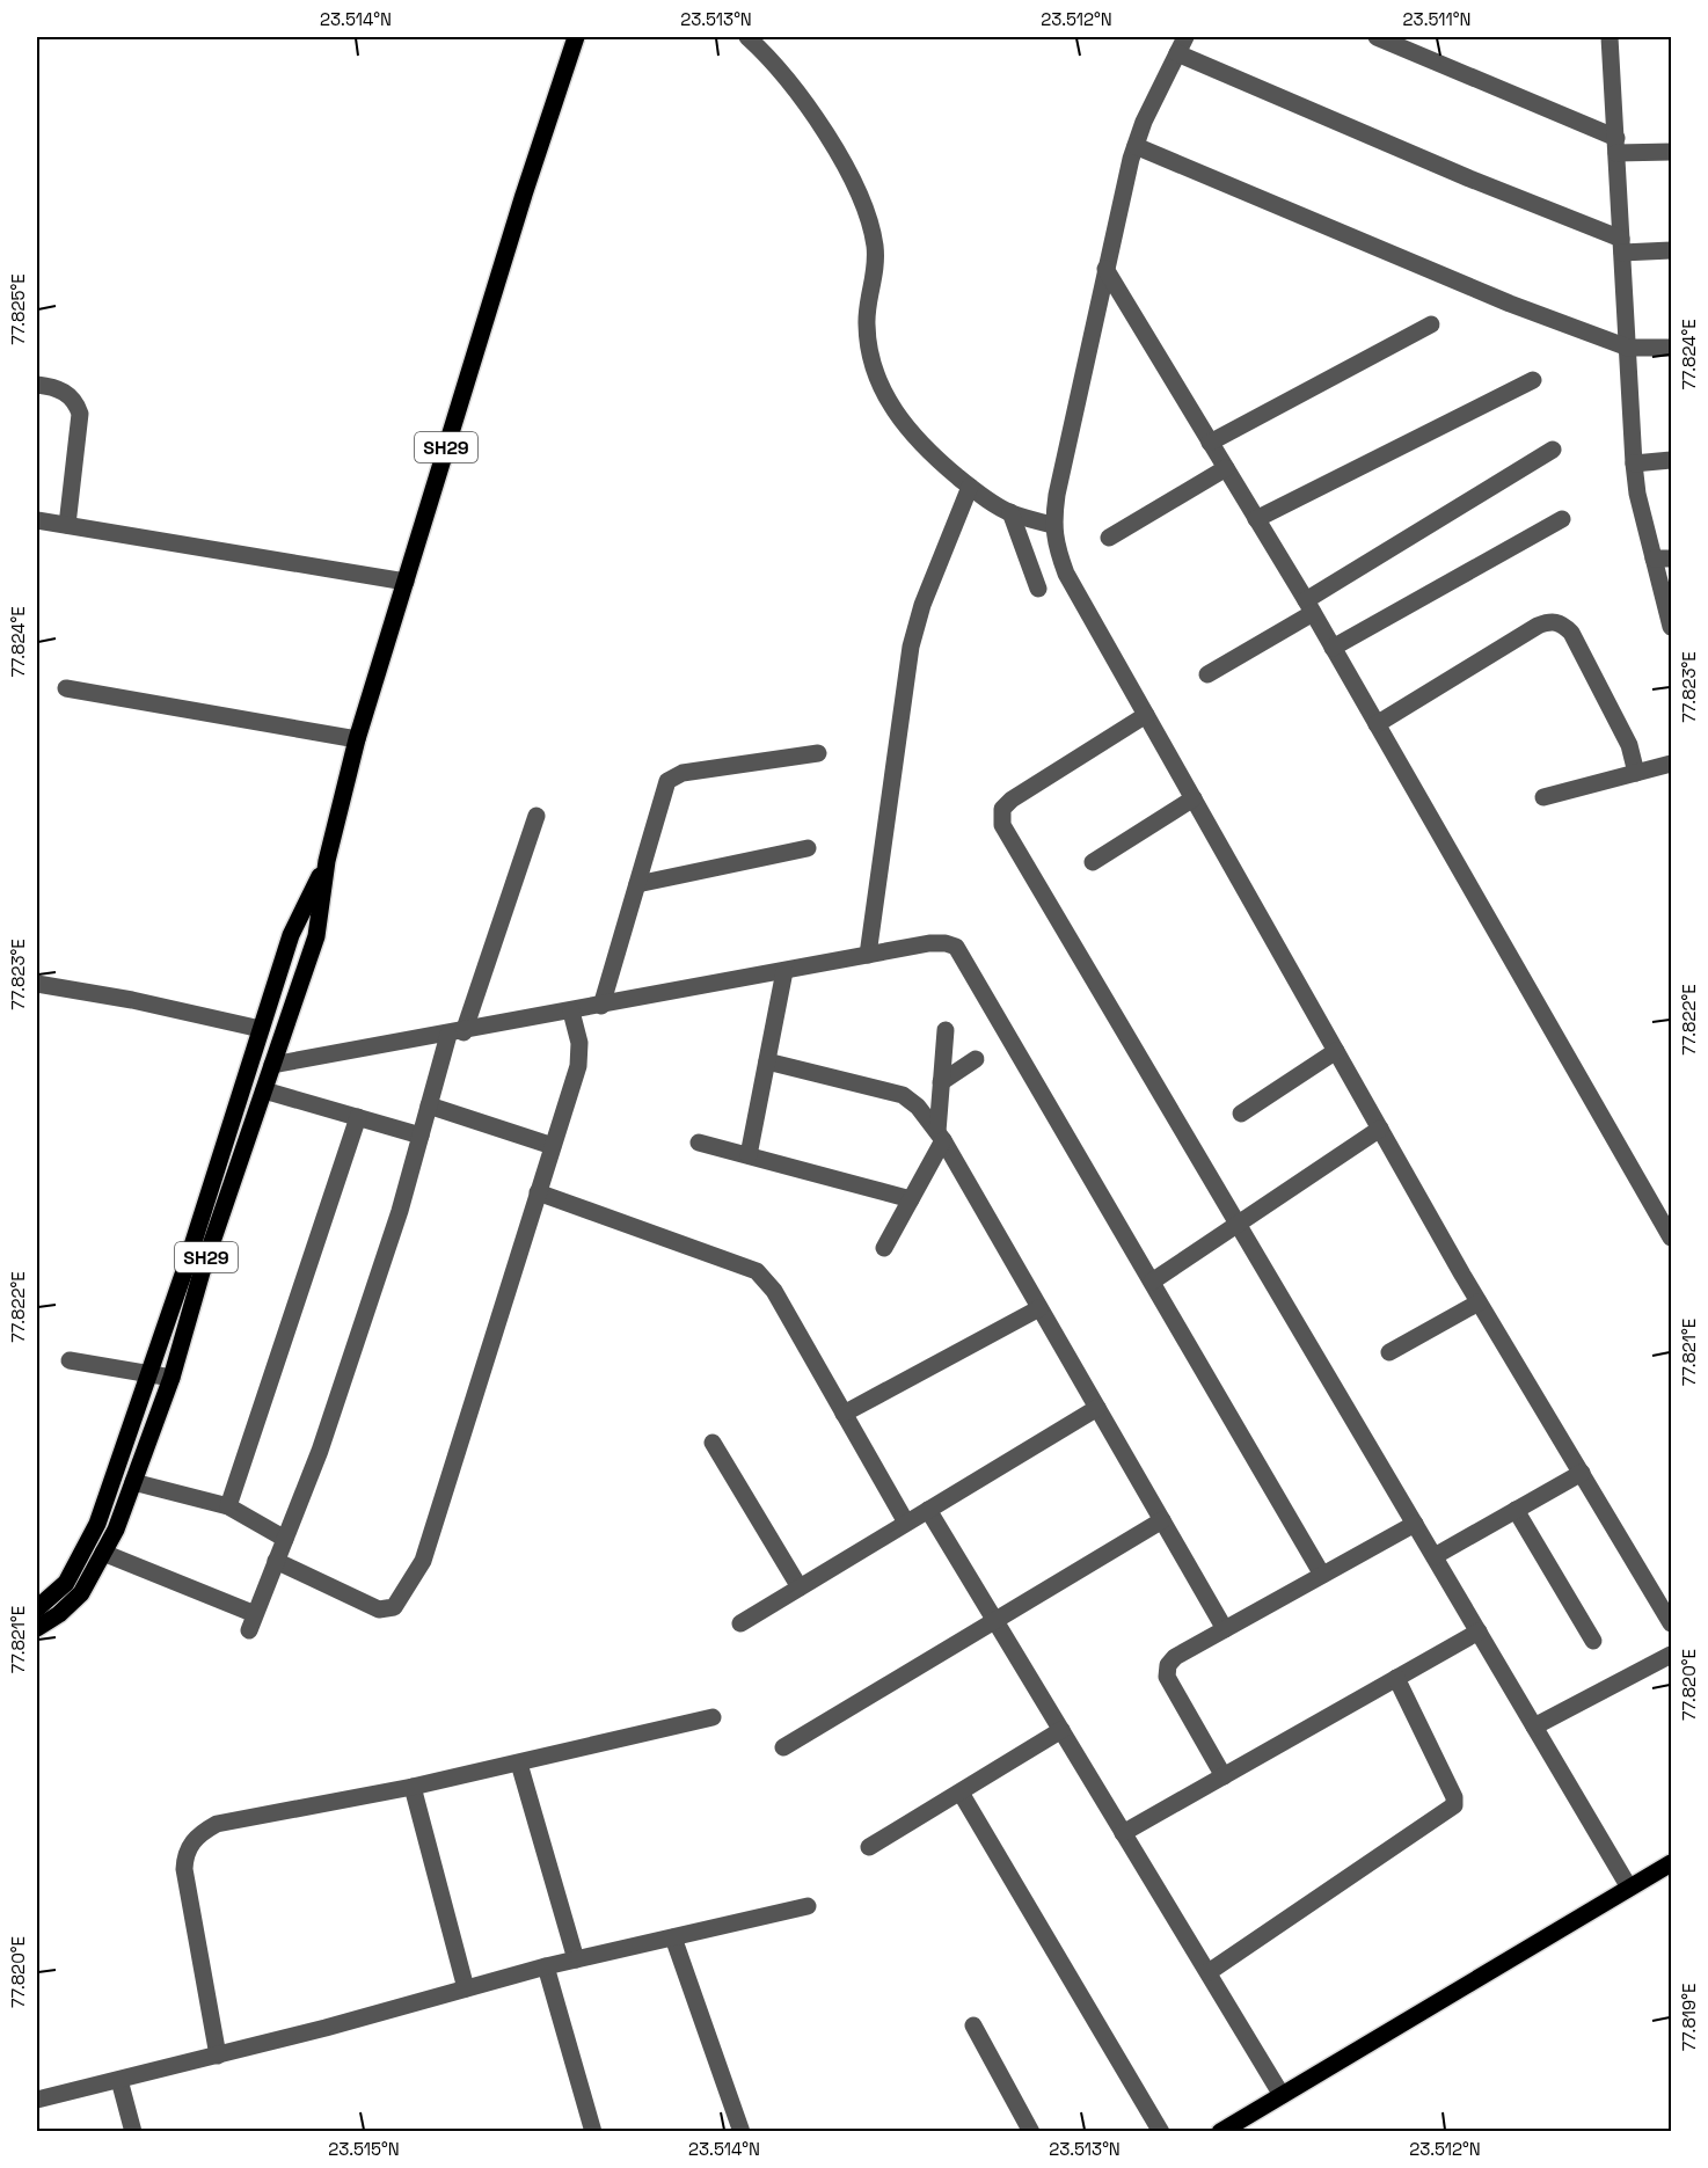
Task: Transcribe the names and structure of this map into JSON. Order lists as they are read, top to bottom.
{
  "streets": {
    "main road": ["SH29"]
  },
  "coordinates": [
    "23.514°N",
    "23.513°N",
    "23.512°N",
    "23.511°N",
    "77.825°E",
    "77.824°E",
    "77.823°E",
    "77.822°E",
    "77.821°E",
    "77.820°E",
    "77.819°E",
    "23.515°N"
  ]
}
